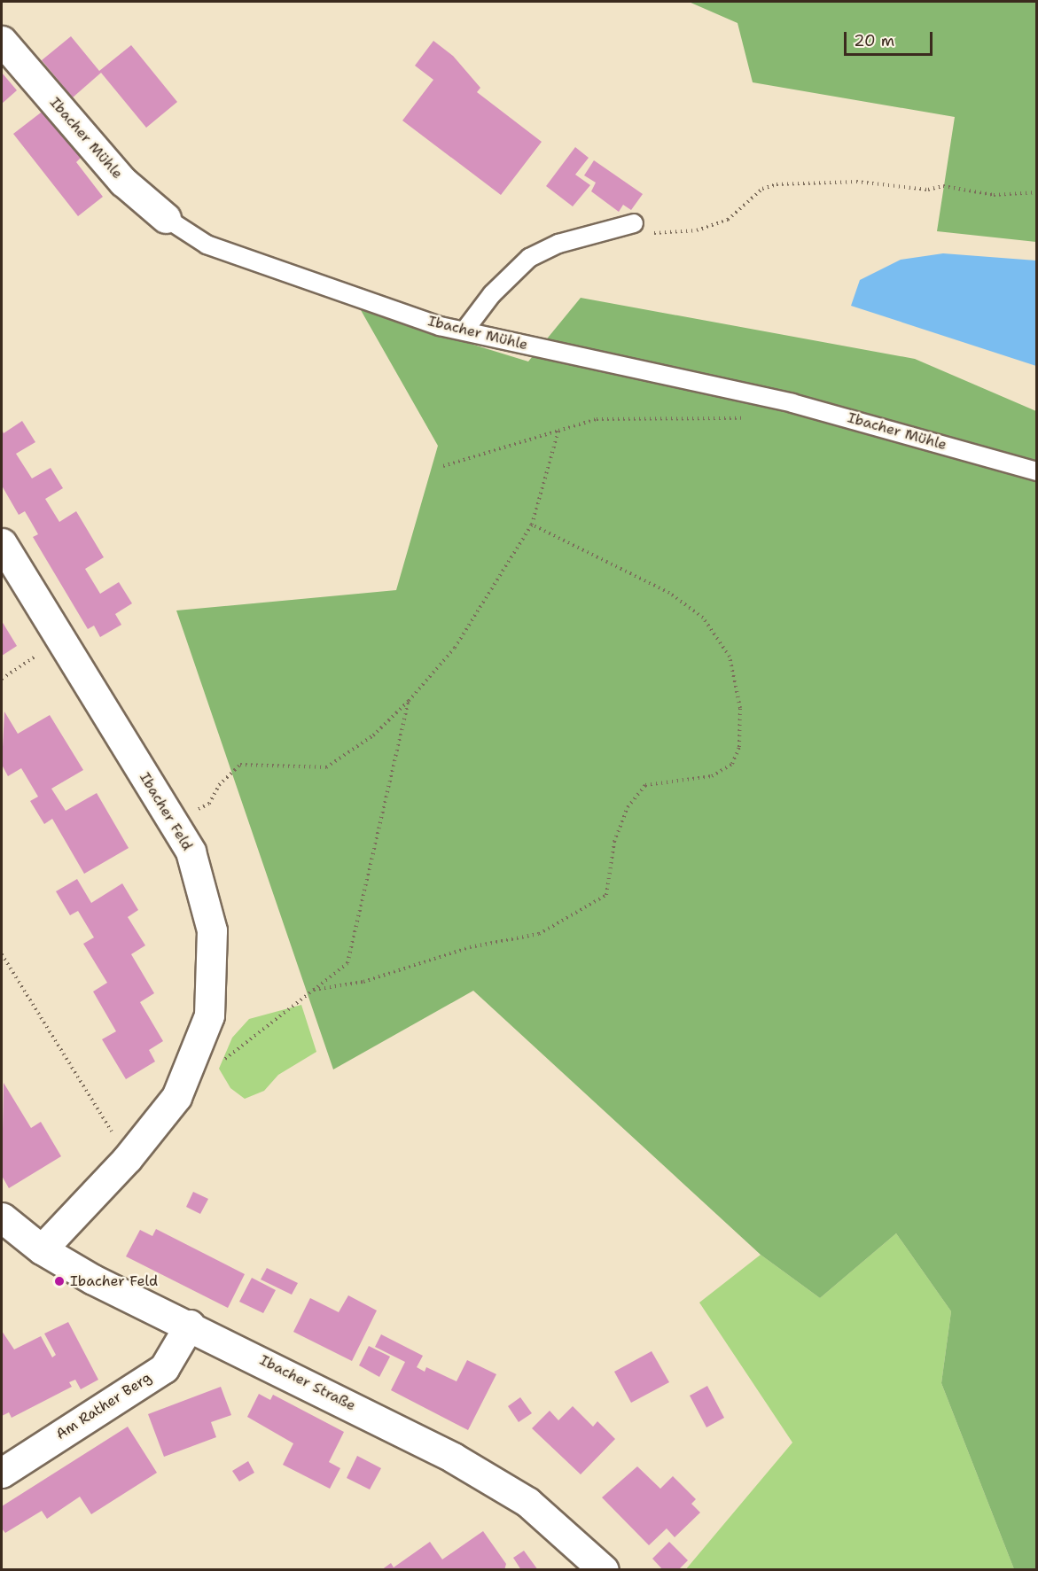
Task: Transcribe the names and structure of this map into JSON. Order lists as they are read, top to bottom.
{
  "streets": {
    "street": [
      "Ibacher Mühle",
      "Ibacher Feld",
      "Ibacher Straße",
      "Am Rather Berg"
    ]
  },
  "crossings": [
    ["Ibacher Feld", "Ibacher Straße"],
    ["Ibacher Straße", "Am Rather Berg"]
  ],
  "places": ["Ibacher Feld"],
  "scale_bar": "20 m"
}
